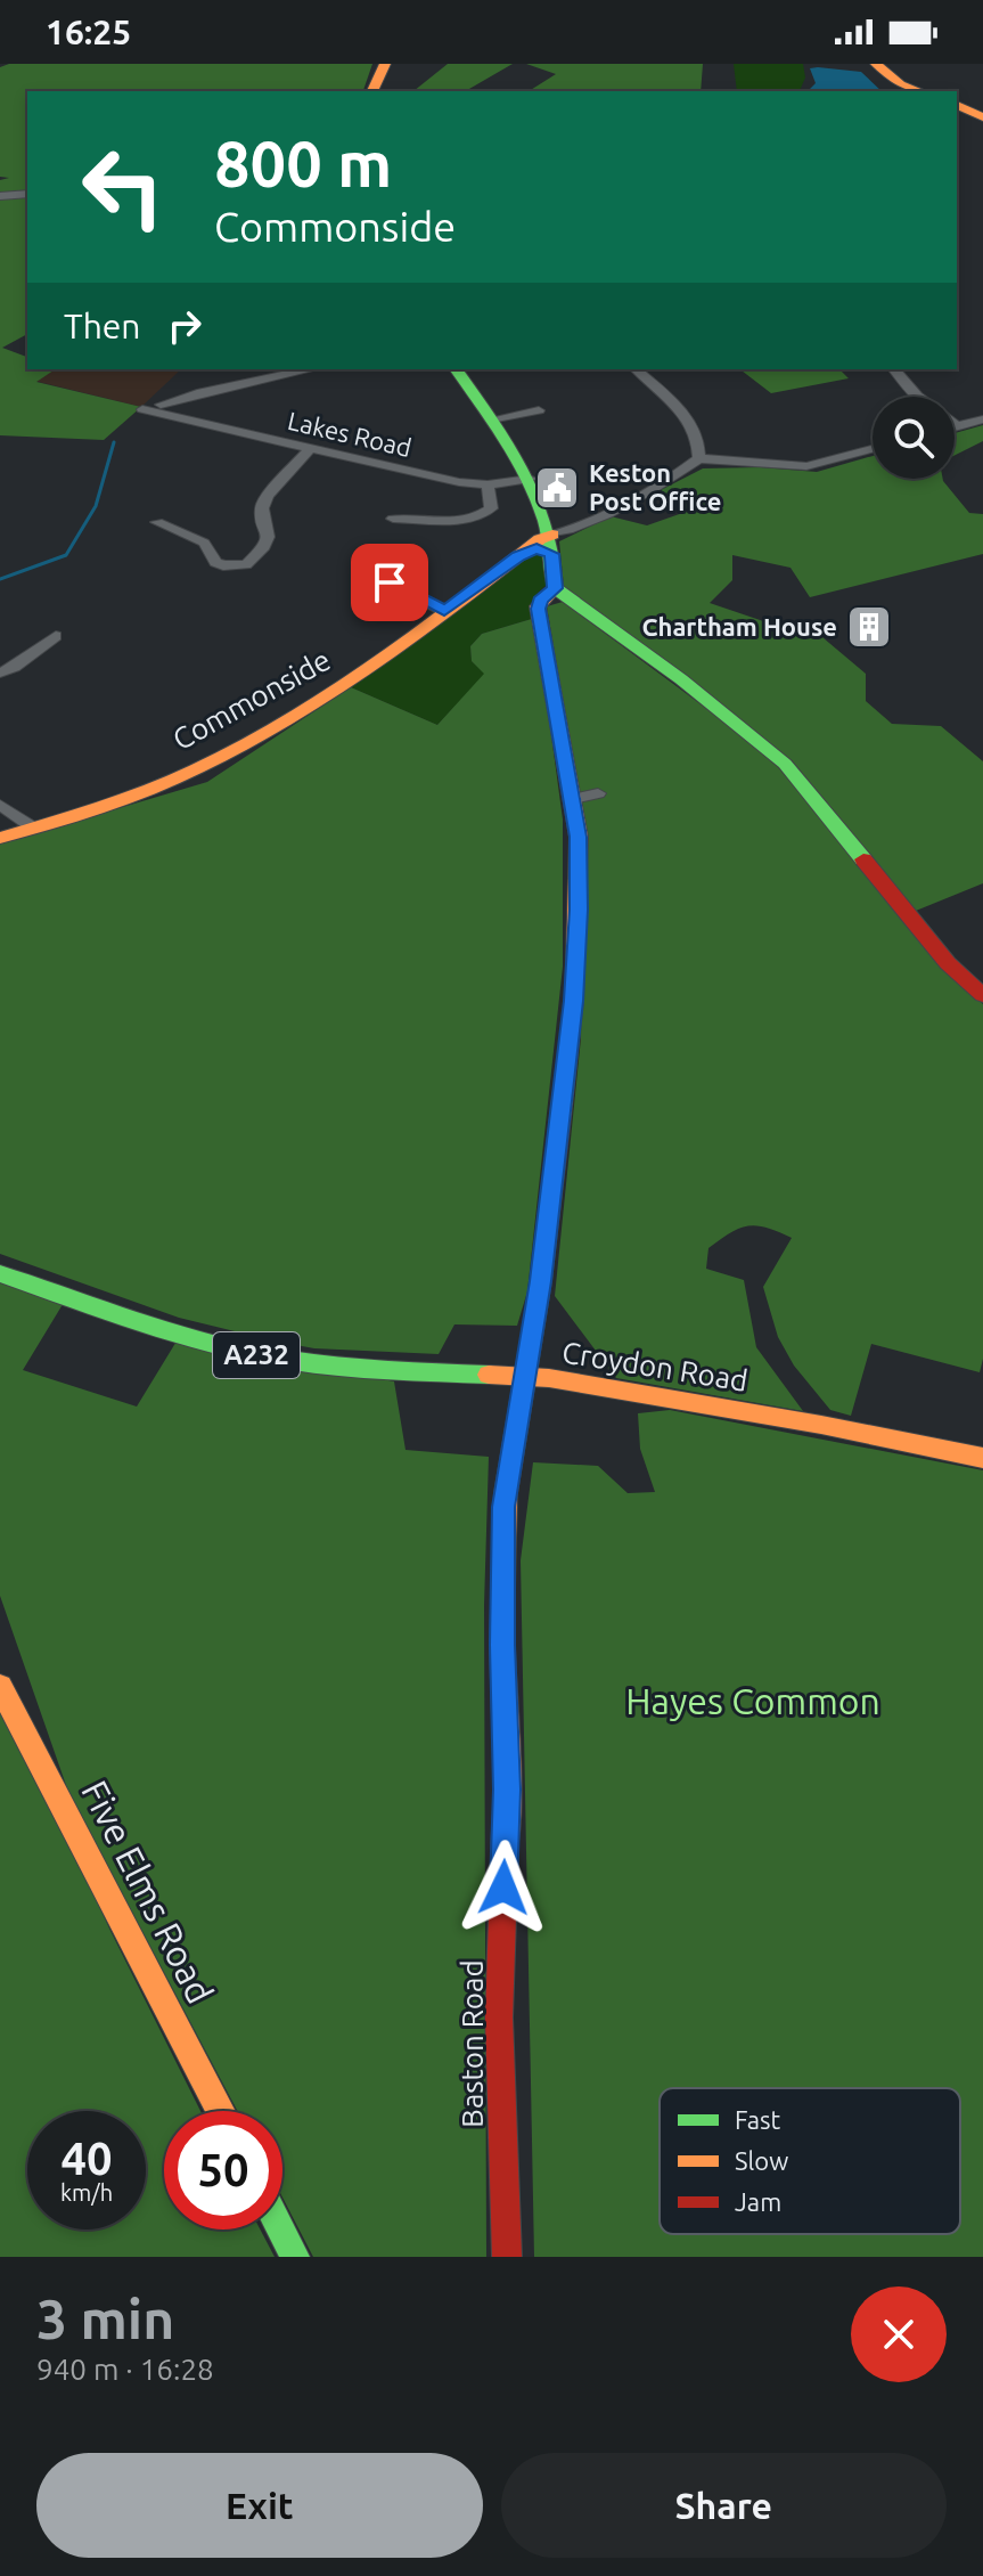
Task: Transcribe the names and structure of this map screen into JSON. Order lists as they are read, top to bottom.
{
  "streets": {
    "main road": [
      "Commonside",
      "A232",
      "Croydon Road",
      "Five Elms Road",
      "Baston Road"
    ],
    "street": ["Lakes Road"]
  },
  "crossings": [
    ["Croydon Road", "Baston Road"]
  ],
  "parks": ["Hayes Common"],
  "places": {
    "public building": ["Keston Post Office"],
    "building": ["Chartham House"]
  },
  "legend": ["Fast", "Slow", "Jam"],
  "page": {
    "status": "16:25",
    "turn": ["800 m", "Commonside"],
    "then": "Then",
    "speed": "40 km/h",
    "limit": "50",
    "heading": ["3 min", "940 m · 16:28"],
    "buttons": ["Exit", "Share"]
  }
}
